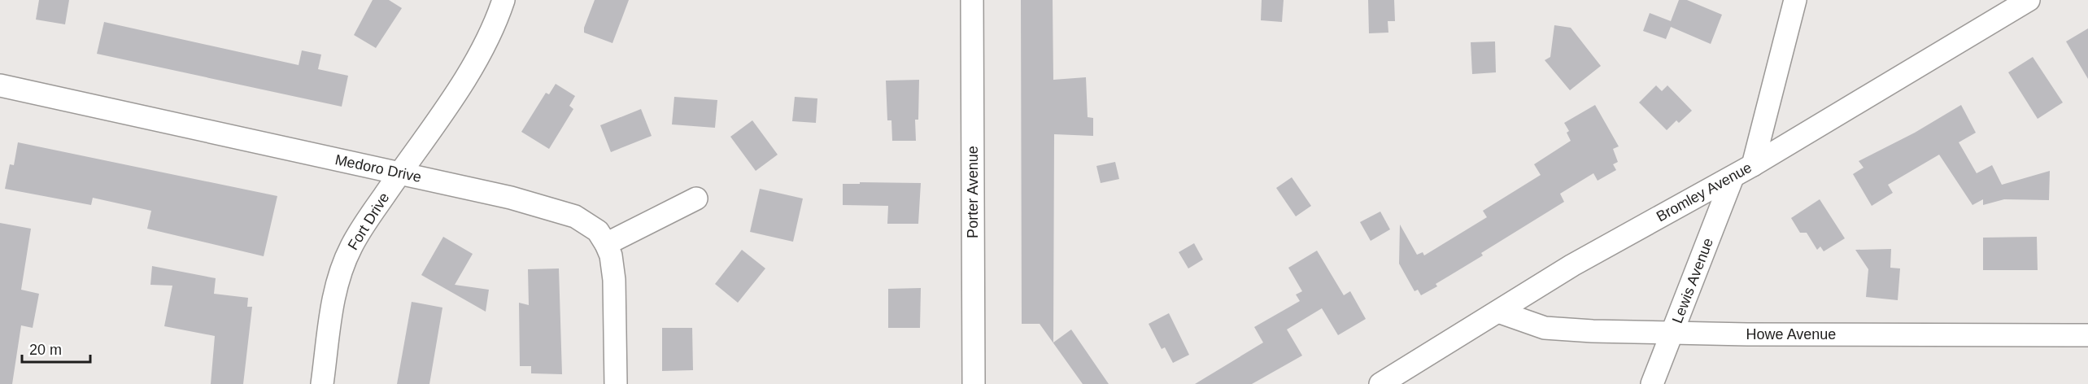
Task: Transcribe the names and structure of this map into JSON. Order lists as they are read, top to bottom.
{
  "streets": {
    "street": [
      "Medoro Drive",
      "Porter Avenue",
      "Bromley Avenue",
      "Fort Drive",
      "Lewis Avenue",
      "Howe Avenue"
    ]
  },
  "crossings": [
    ["Medoro Drive", "Fort Drive"],
    ["Bromley Avenue", "Lewis Avenue"],
    ["Bromley Avenue", "Howe Avenue"],
    ["Lewis Avenue", "Howe Avenue"]
  ],
  "scale_bar": "20 m"
}
